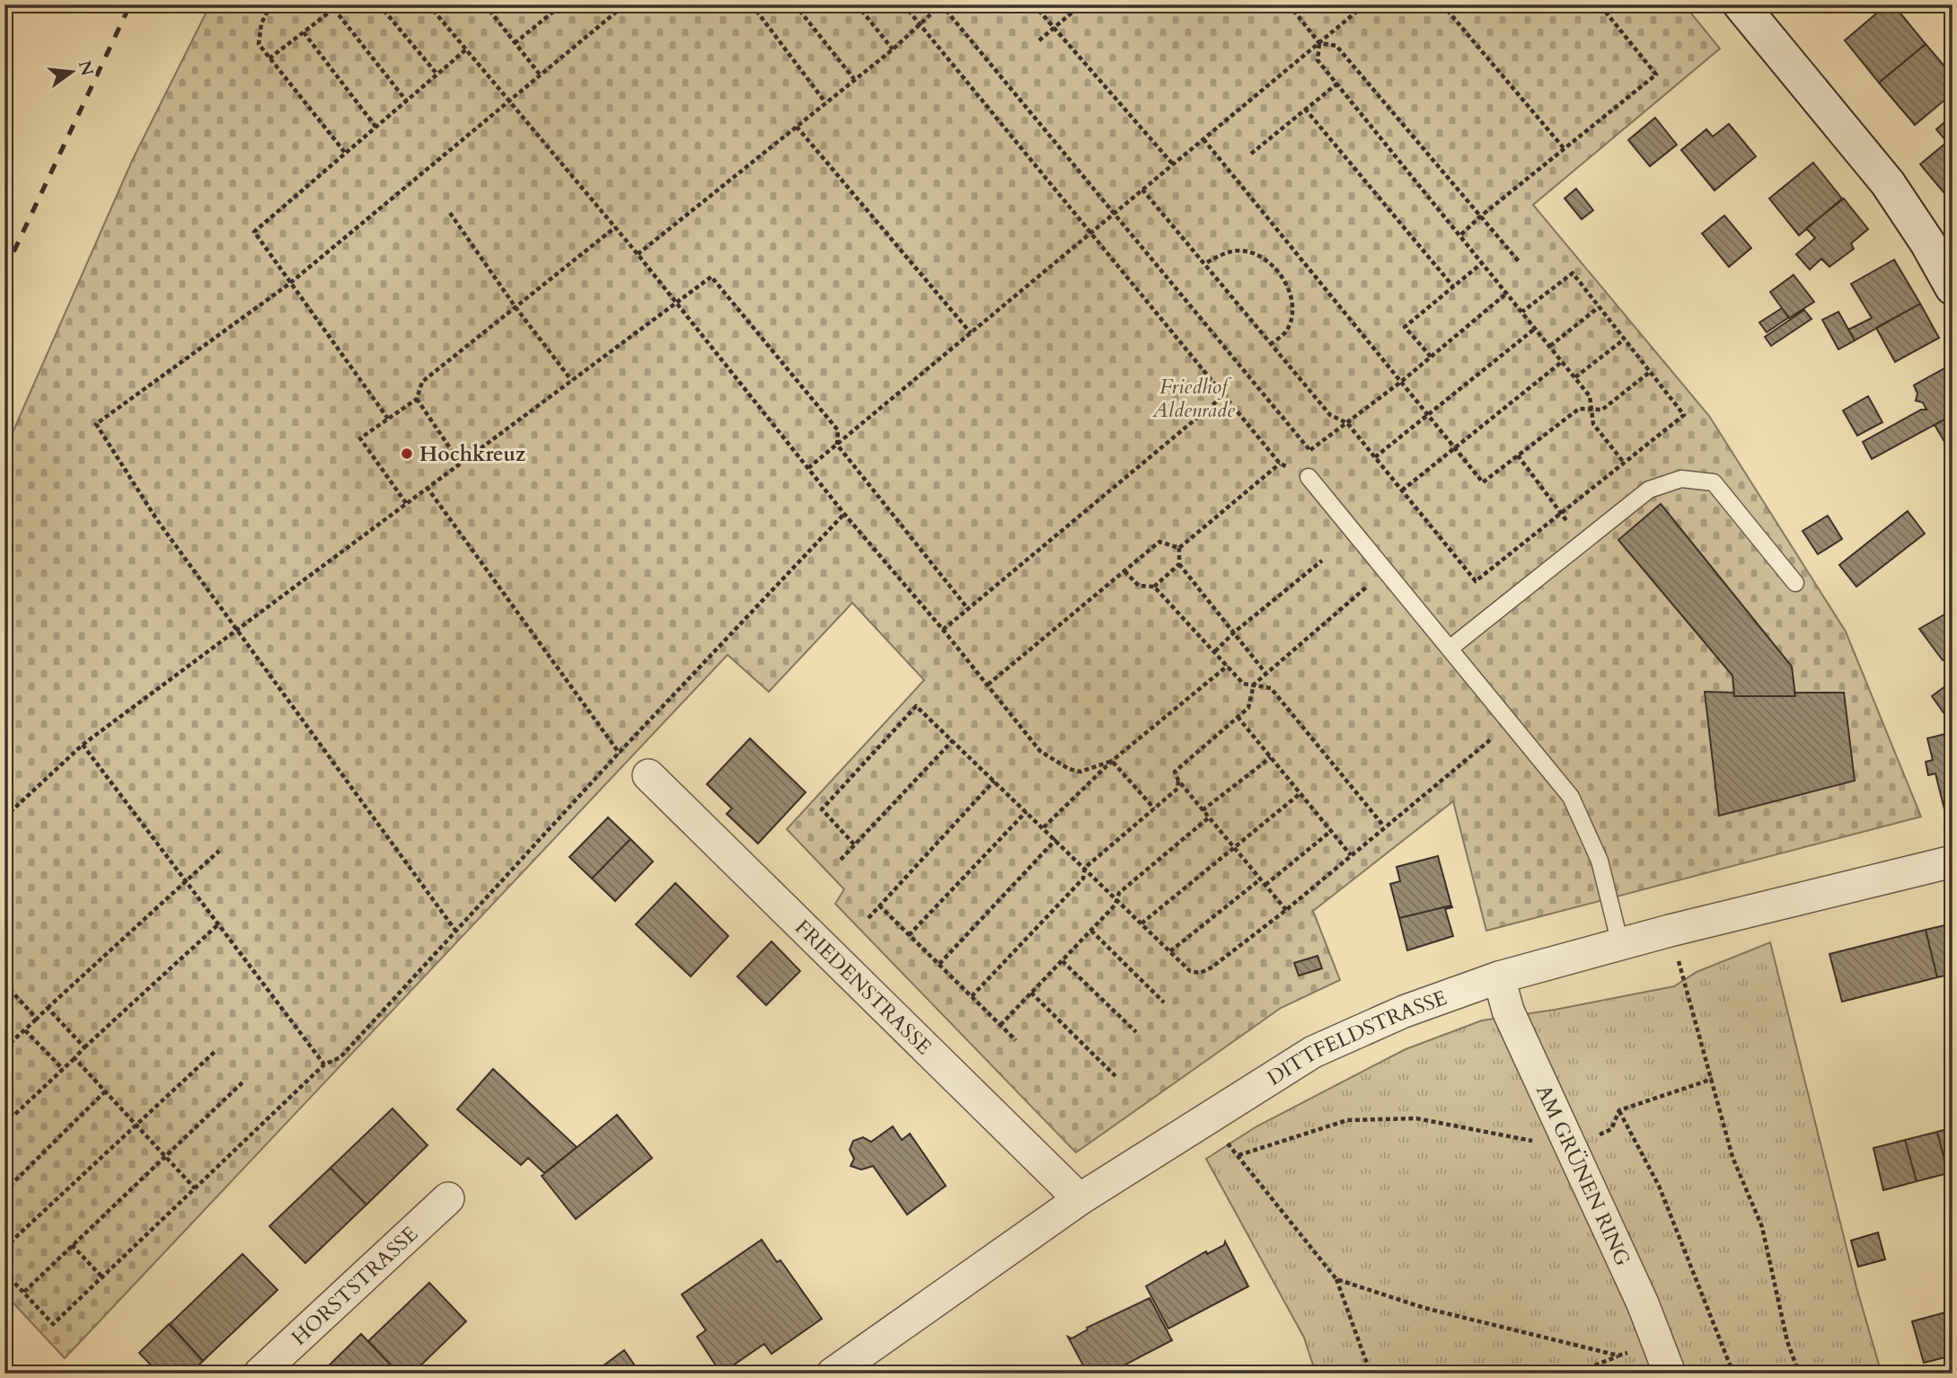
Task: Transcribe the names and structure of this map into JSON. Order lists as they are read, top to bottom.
{
  "streets": {
    "street": [
      "FRIEDENSTRASSE",
      "DITTFELDSTRASSE",
      "AM GRÜNEN RING",
      "HORSTSTRASSE"
    ]
  },
  "crossings": [
    ["FRIEDENSTRASSE", "DITTFELDSTRASSE"],
    ["DITTFELDSTRASSE", "AM GRÜNEN RING"]
  ],
  "parks": ["Friedhof Aldenrade"],
  "places": ["Hochkreuz"],
  "north": "right"
}
